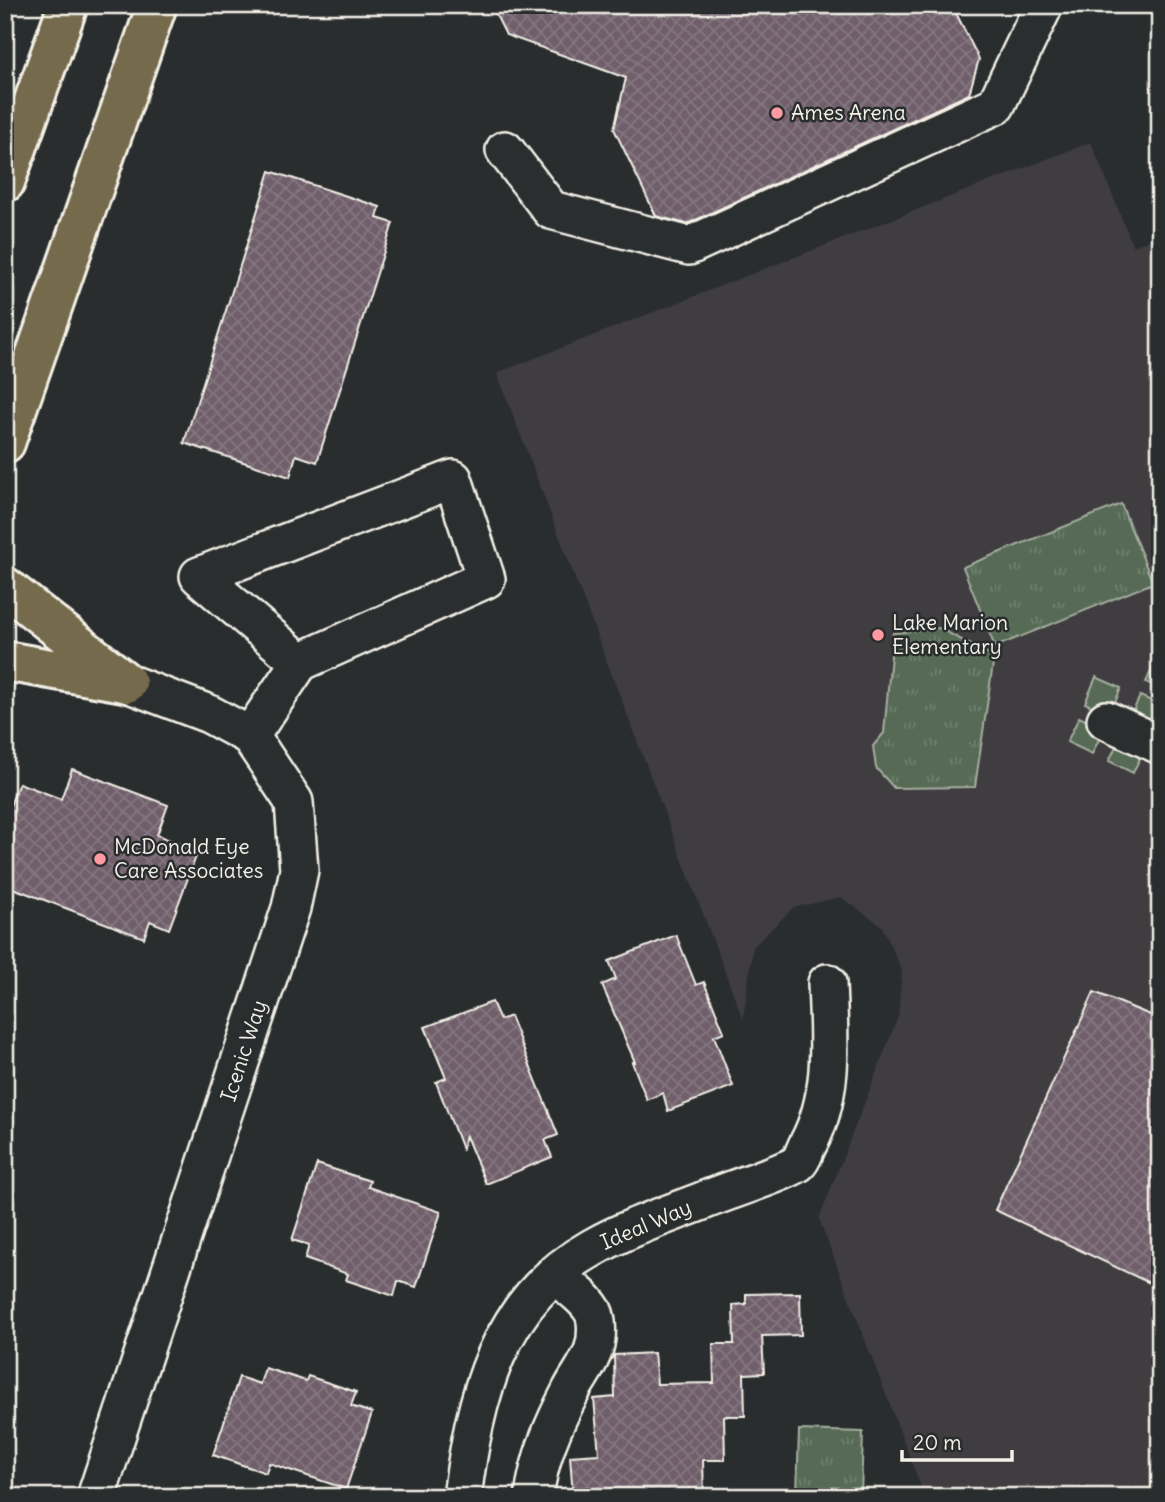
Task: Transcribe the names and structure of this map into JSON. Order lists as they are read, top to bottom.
{
  "streets": {
    "street": ["Icenic Way", "Ideal Way"]
  },
  "places": ["Ames Arena", "Lake Marion Elementary", "McDonald Eye Care Associates"],
  "scale_bar": "20 m"
}
